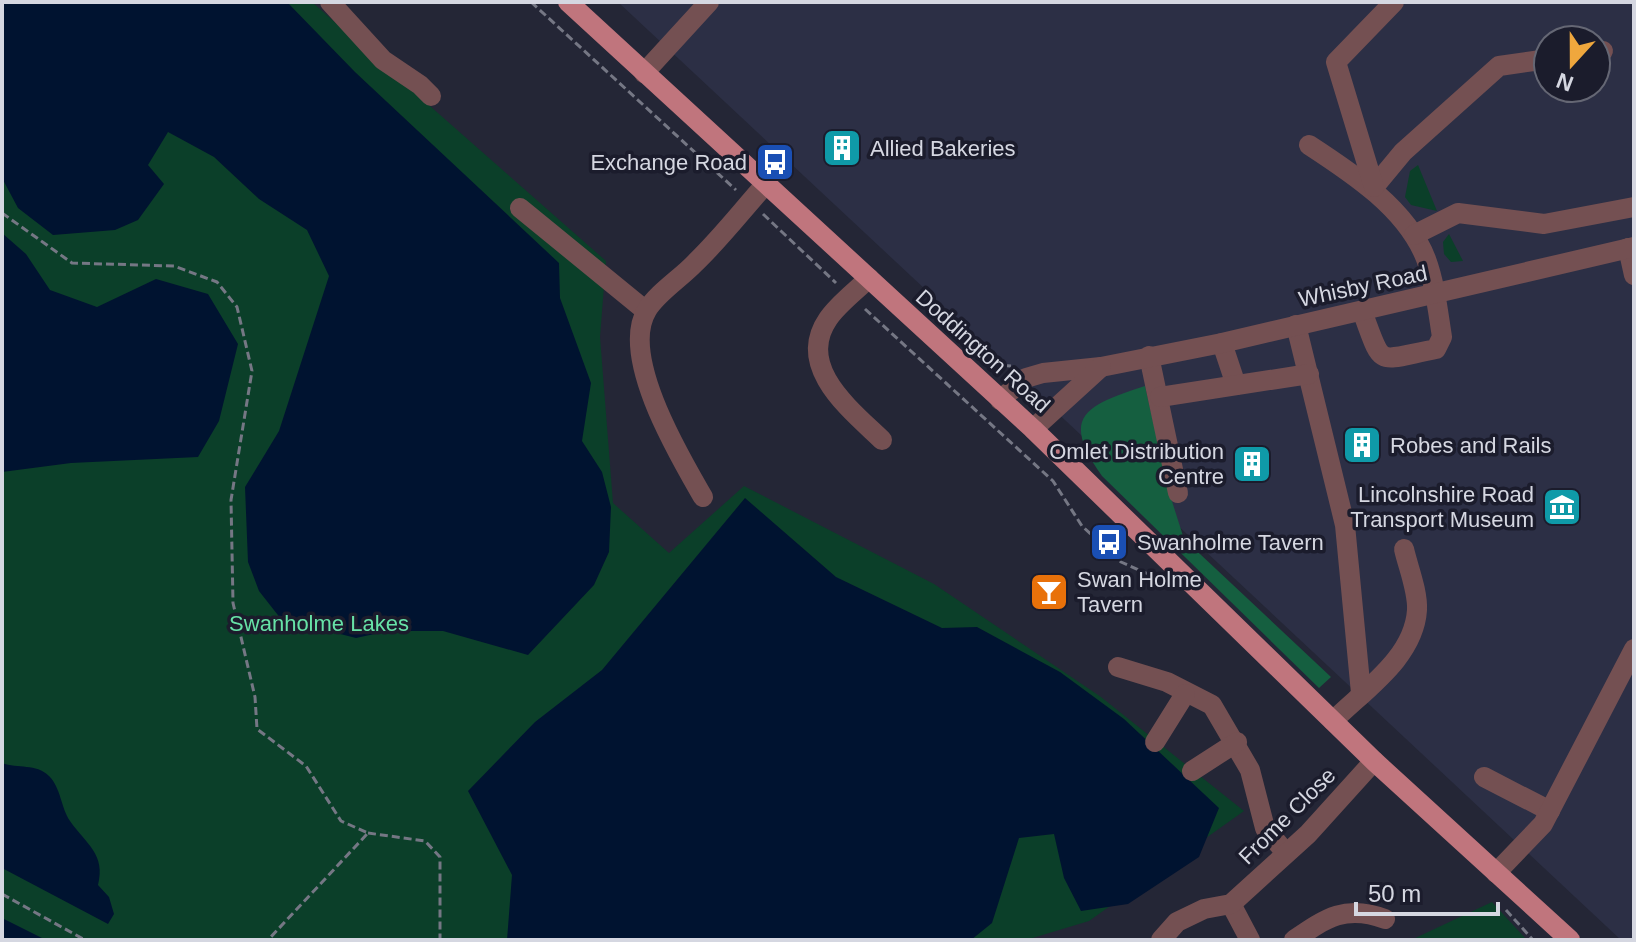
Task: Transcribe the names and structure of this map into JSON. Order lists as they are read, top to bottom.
{
  "streets": {
    "main road": ["Doddington Road"],
    "street": ["Whisby Road", "Frome Close"]
  },
  "crossings": [
    ["Whisby Road", "Doddington Road"],
    ["Doddington Road", "Frome Close"]
  ],
  "parks": ["Swanholme Lakes"],
  "places": {
    "building": ["Allied Bakeries", "Robes and Rails", "Omlet Distribution Centre"],
    "bus stop": ["Exchange Road", "Swanholme Tavern"],
    "museum": ["Lincolnshire Road Transport Museum"],
    "bar": ["Swan Holme Tavern"]
  },
  "scale_bar": "50 m",
  "north": "bottom"
}
